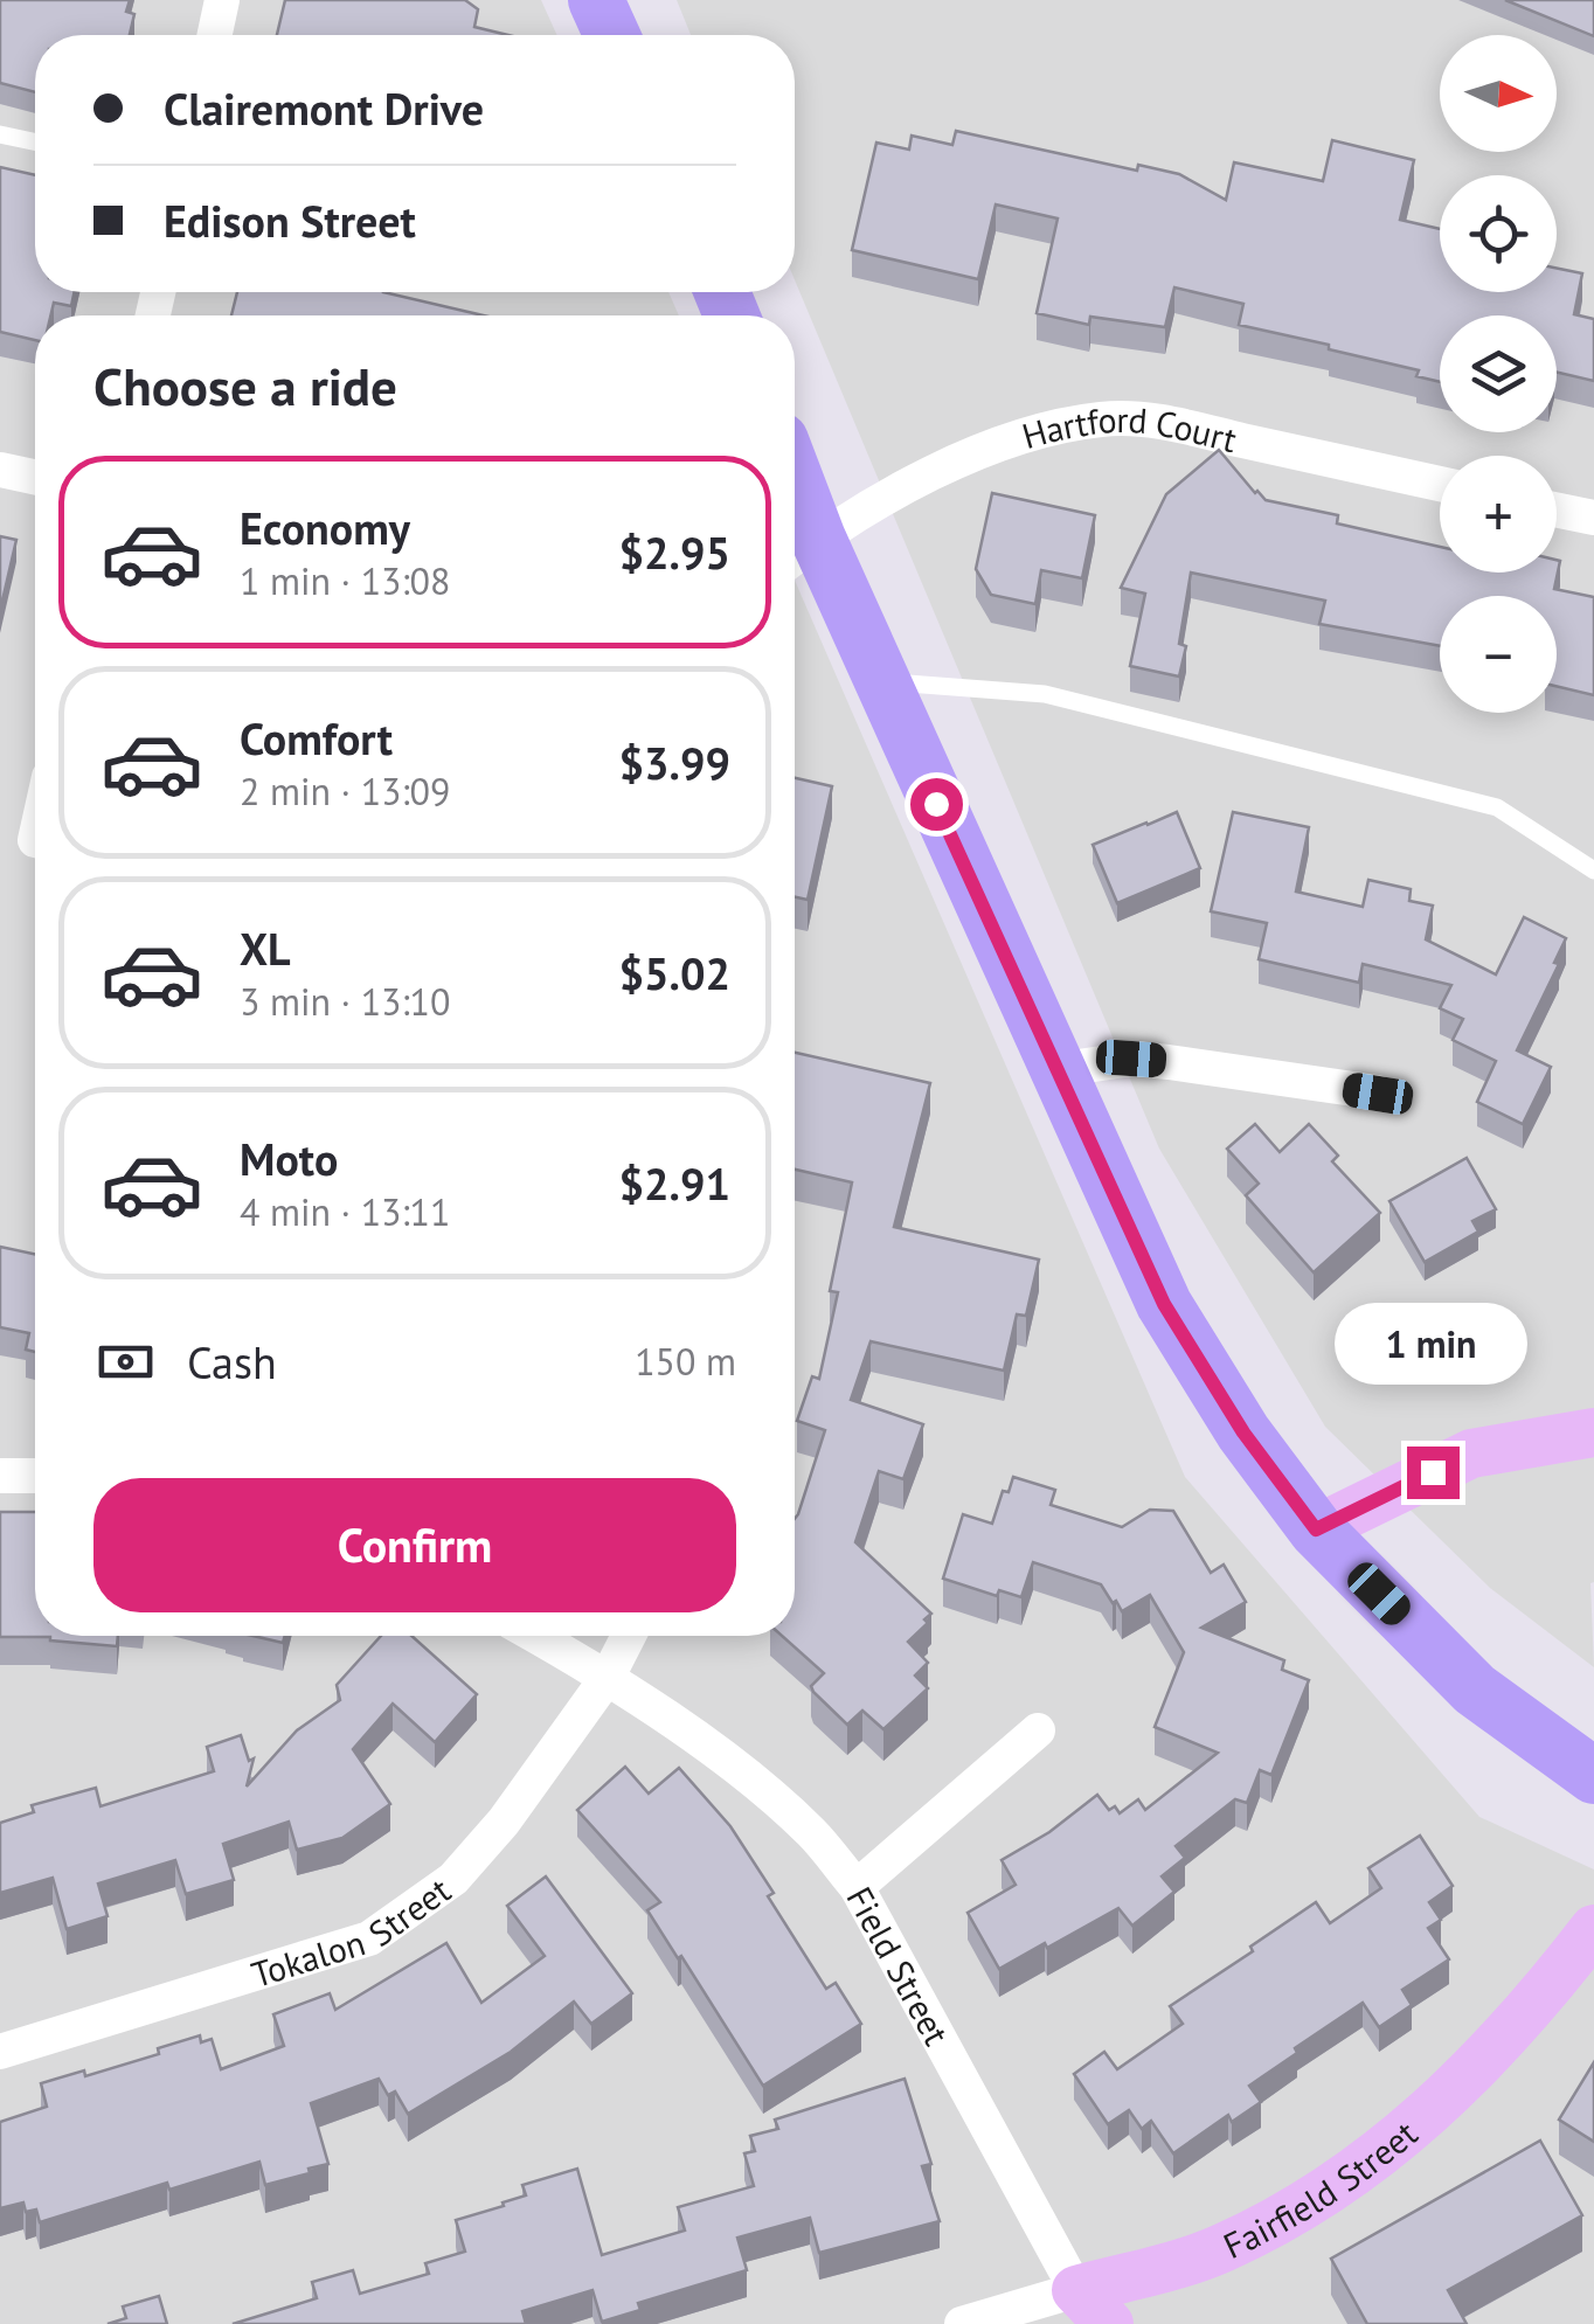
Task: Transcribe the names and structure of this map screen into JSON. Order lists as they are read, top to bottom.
{
  "streets": {
    "street": [
      "Hartford Court",
      "Tokalon Street",
      "Field Street",
      "Fairfield Street"
    ]
  },
  "crossings": [
    ["Tokalon Street", "Field Street"],
    ["Field Street", "Fairfield Street"]
  ],
  "north": "right",
  "page": {
    "map_buttons": ["+", "−"],
    "banner": ["Clairemont Drive", "Edison Street"],
    "heading": "Choose a ride",
    "list": [
      {
        "name": "Economy",
        "note": "1 min · 13:08",
        "value": "$2.95"
      },
      {
        "name": "Comfort",
        "note": "2 min · 13:09",
        "value": "$3.99"
      },
      {
        "name": "XL",
        "note": "3 min · 13:10",
        "value": "$5.02"
      },
      {
        "name": "Moto",
        "note": "4 min · 13:11",
        "value": "$2.91"
      }
    ],
    "pay": ["Cash", "150 m"],
    "bubble": "1 min",
    "buttons": "Confirm"
  }
}
